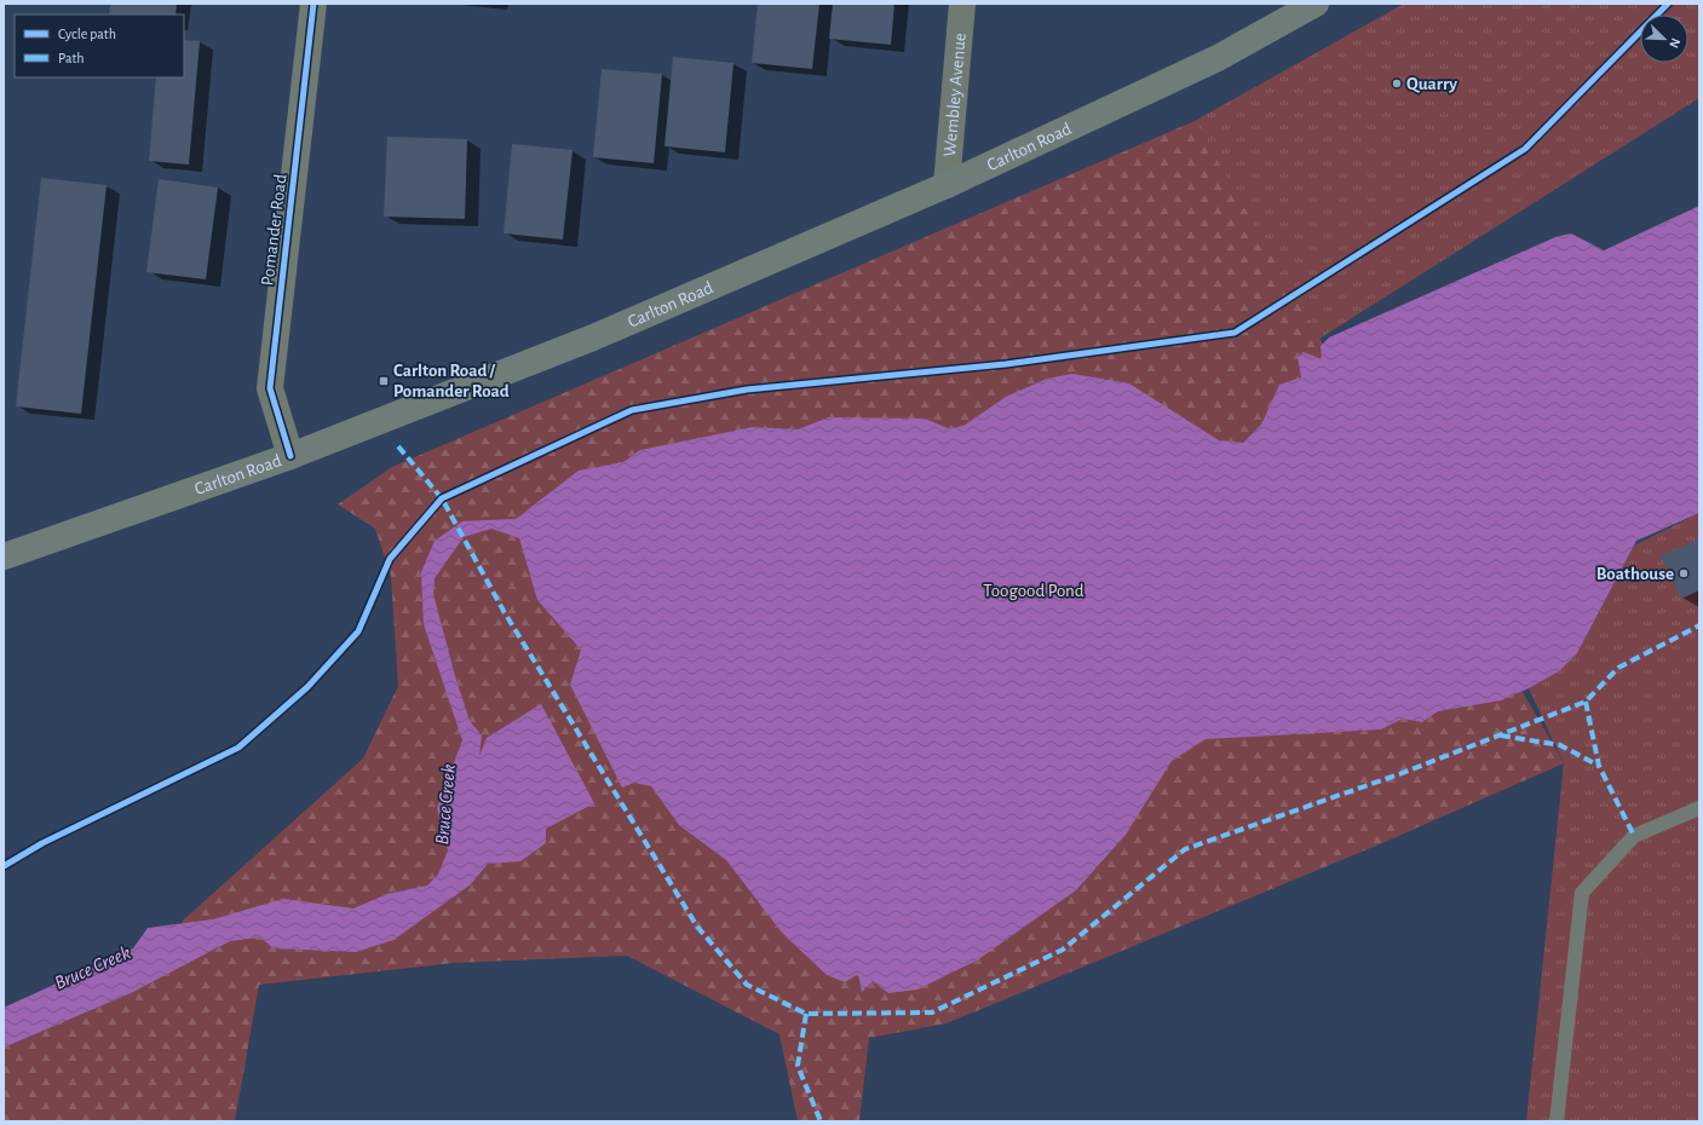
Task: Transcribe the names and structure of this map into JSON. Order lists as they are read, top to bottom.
{
  "streets": {
    "main road": ["Carlton Road"],
    "street": ["Wembley Avenue", "Pomander Road"]
  },
  "crossings": [
    ["Wembley Avenue", "Carlton Road"],
    ["Carlton Road", "Pomander Road"]
  ],
  "water": ["Bruce Creek"],
  "parks": ["Toogood Pond"],
  "places": {
    "other": ["Quarry", "Boathouse"],
    "transit": ["Carlton Road / Pomander Road"]
  },
  "legend": ["Cycle path", "Path"],
  "north": "bottom right"
}
